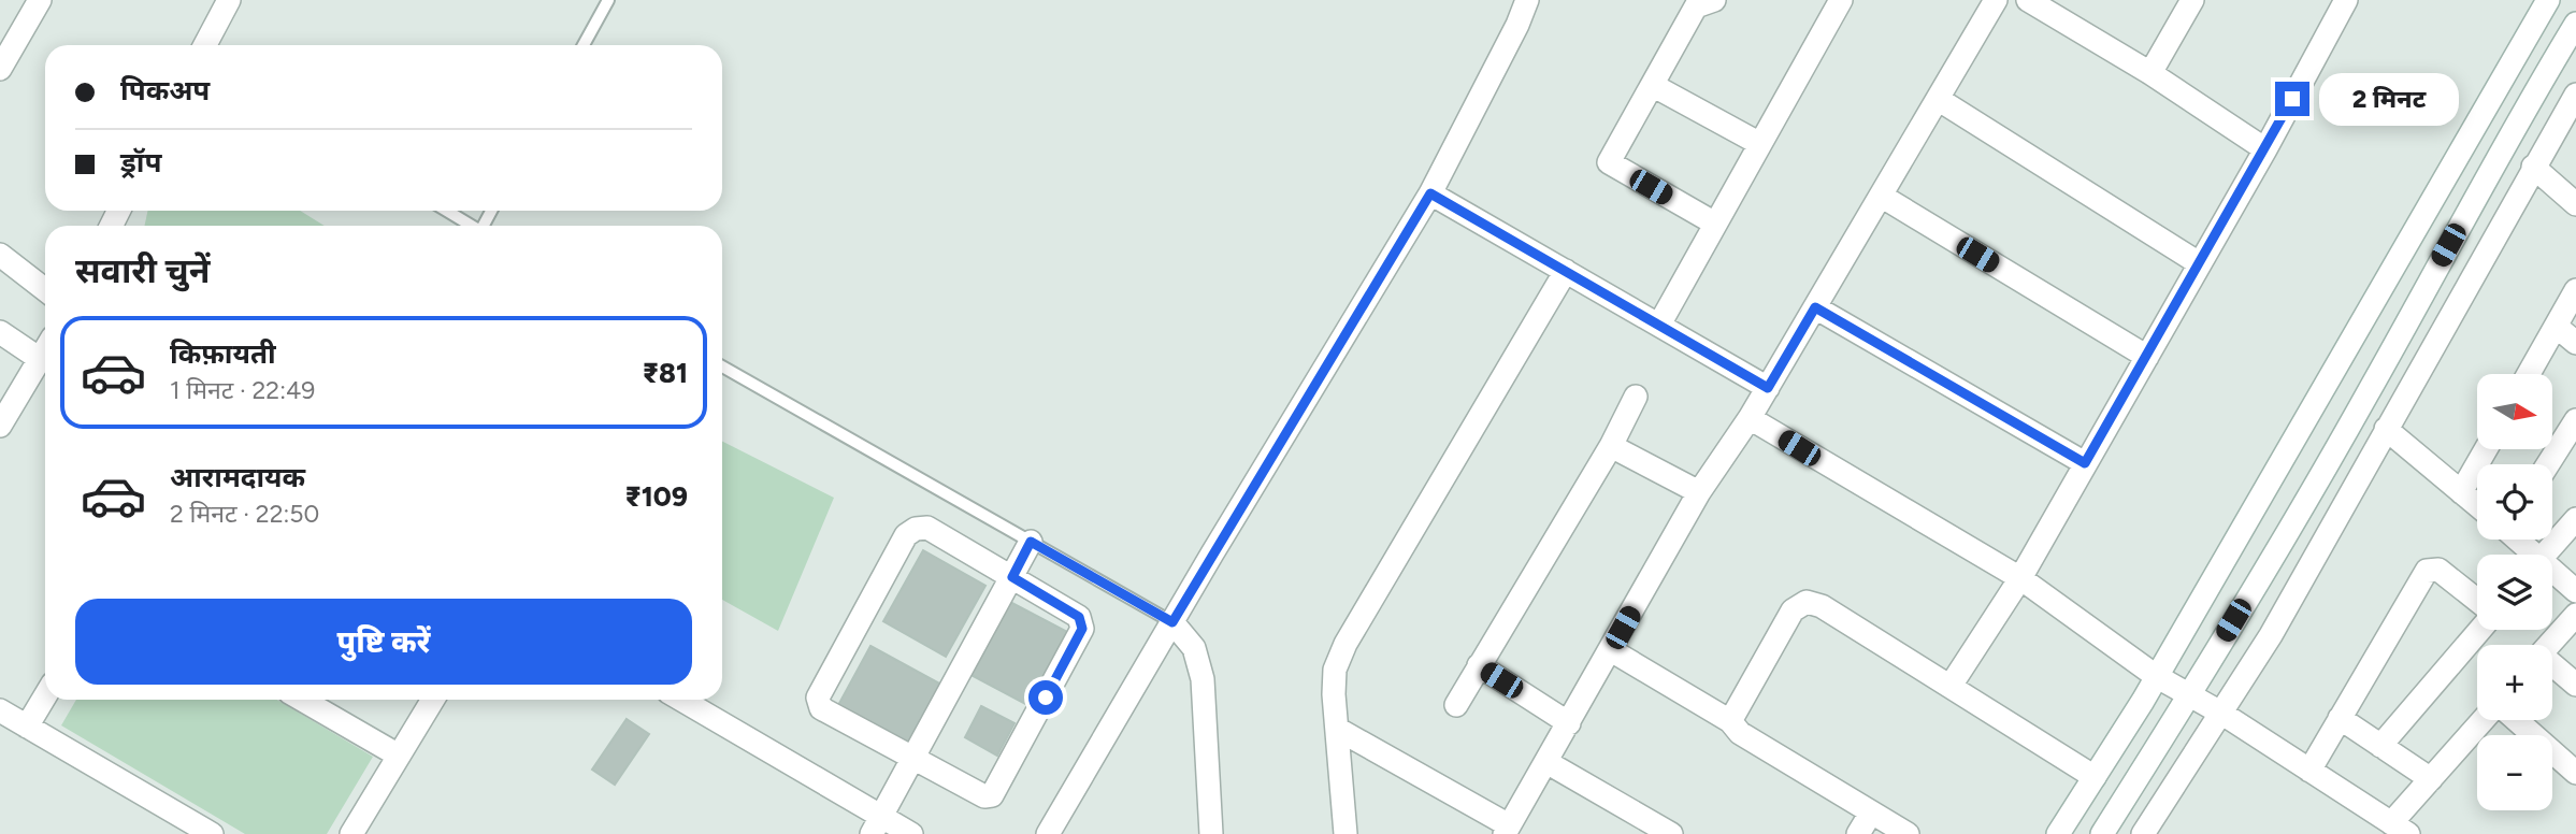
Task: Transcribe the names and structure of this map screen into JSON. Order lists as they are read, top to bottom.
{
  "north": "right",
  "page": {
    "banner": ["पिकअप", "ड्रॉप"],
    "bubble": "2 मिनट",
    "heading": "सवारी चुनें",
    "list": [
      {
        "name": "किफ़ायती",
        "note": "1 मिनट · 22:49",
        "value": "₹81"
      },
      {
        "name": "आरामदायक",
        "note": "2 मिनट · 22:50",
        "value": "₹109"
      }
    ],
    "map_buttons": ["+", "−"],
    "buttons": "पुष्टि करें"
  }
}
